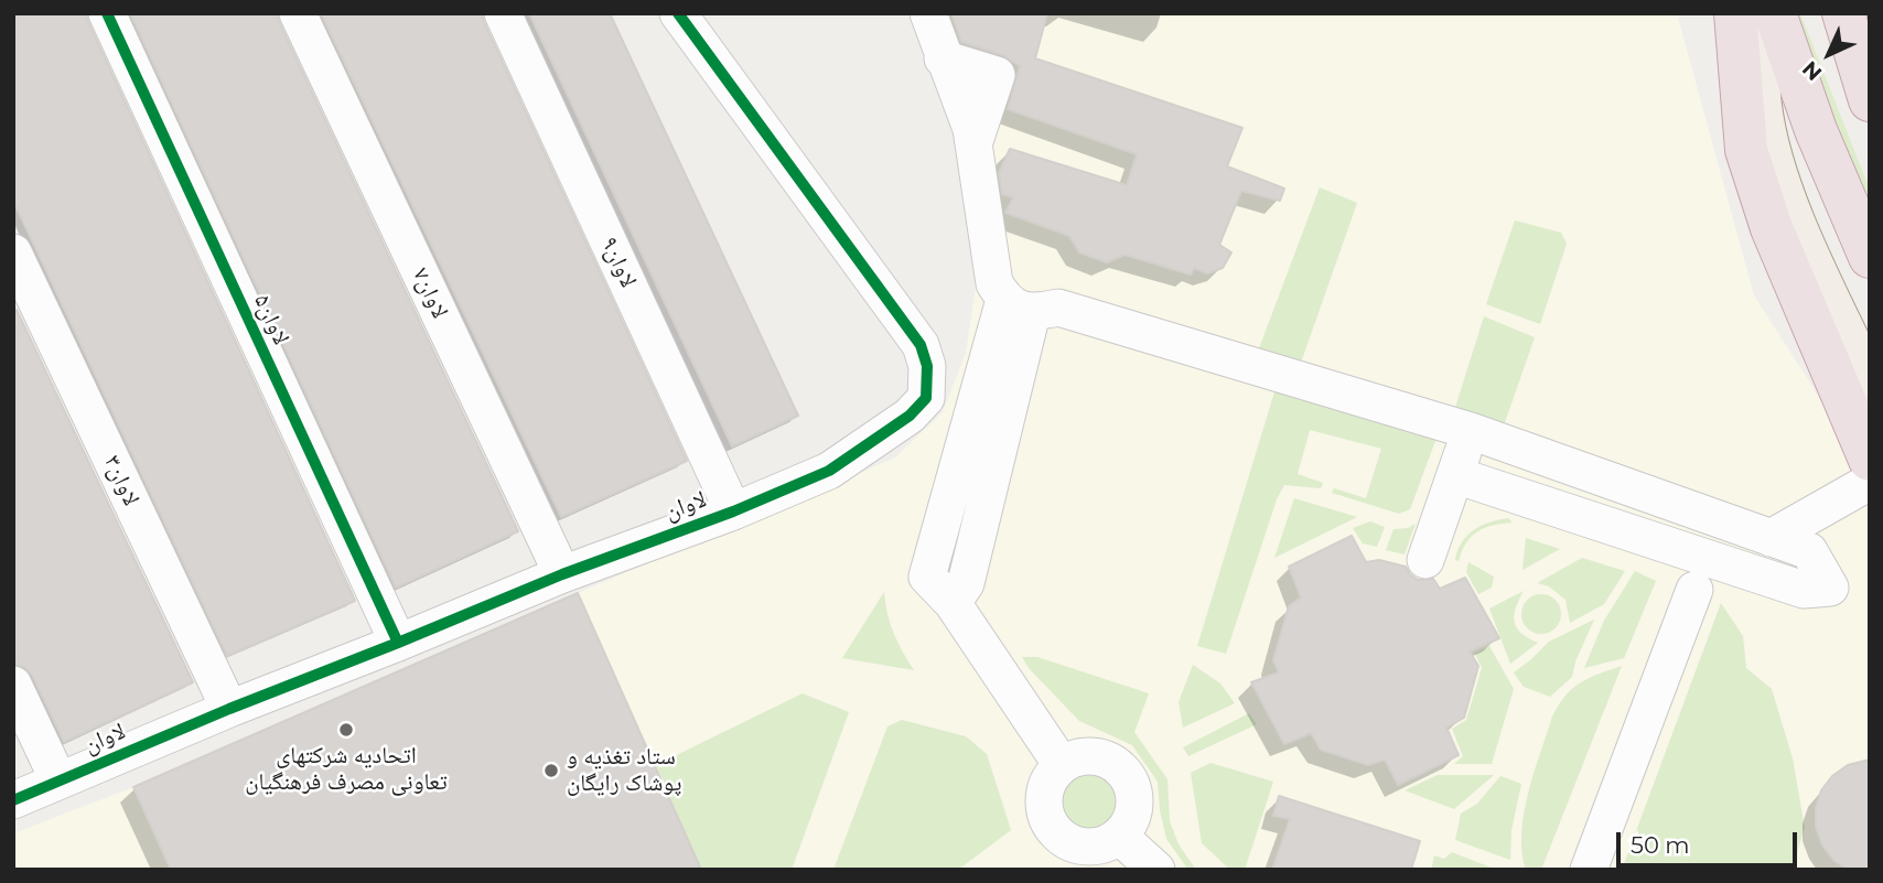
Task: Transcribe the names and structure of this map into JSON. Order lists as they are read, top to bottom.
{
  "streets": {
    "street": [
      "۹لاوان",
      "۷لاوان",
      "۵لاوان",
      "۳لاوان",
      "لاوان"
    ]
  },
  "crossings": [
    ["۹لاوان", "لاوان"],
    ["۷لاوان", "لاوان"],
    ["۵لاوان", "لاوان"],
    ["۳لاوان", "لاوان"]
  ],
  "places": ["اتحادیه شرکتهای تعاونی مصرف فرهنگیان", "ستاد تغذیه و پوشاک رایگان"],
  "scale_bar": "50 m",
  "north": "bottom left"
}
